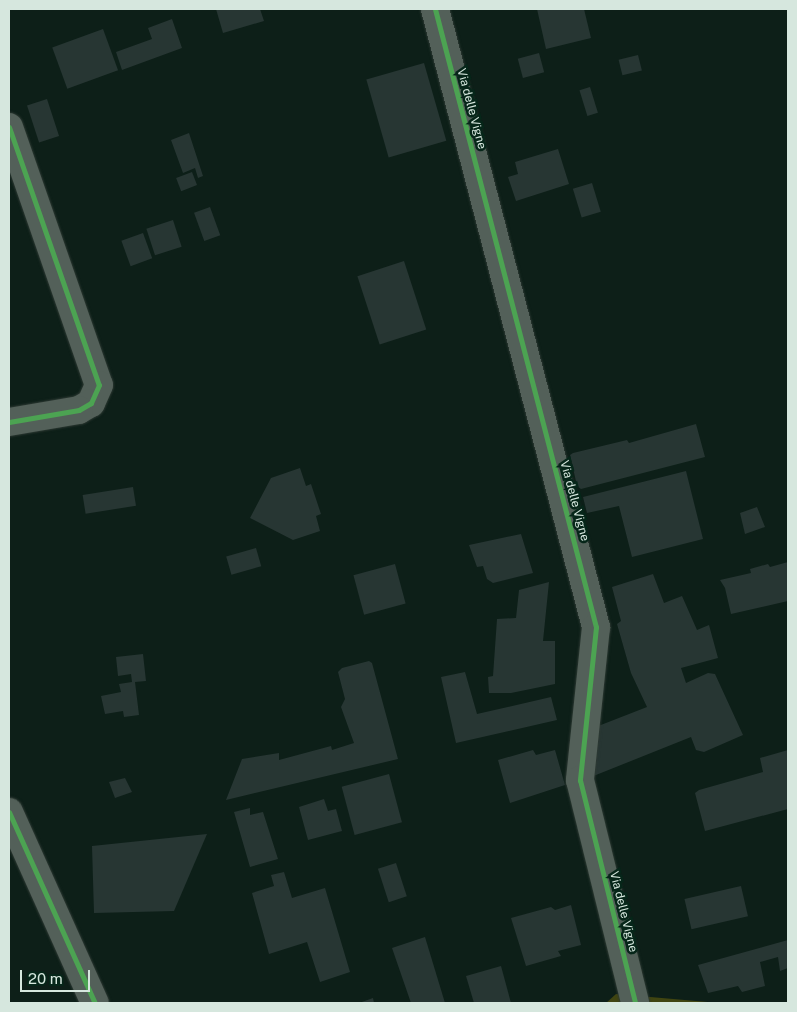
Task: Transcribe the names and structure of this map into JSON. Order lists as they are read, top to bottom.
{
  "streets": {
    "street": ["Via delle Vigne"]
  },
  "scale_bar": "20 m"
}
